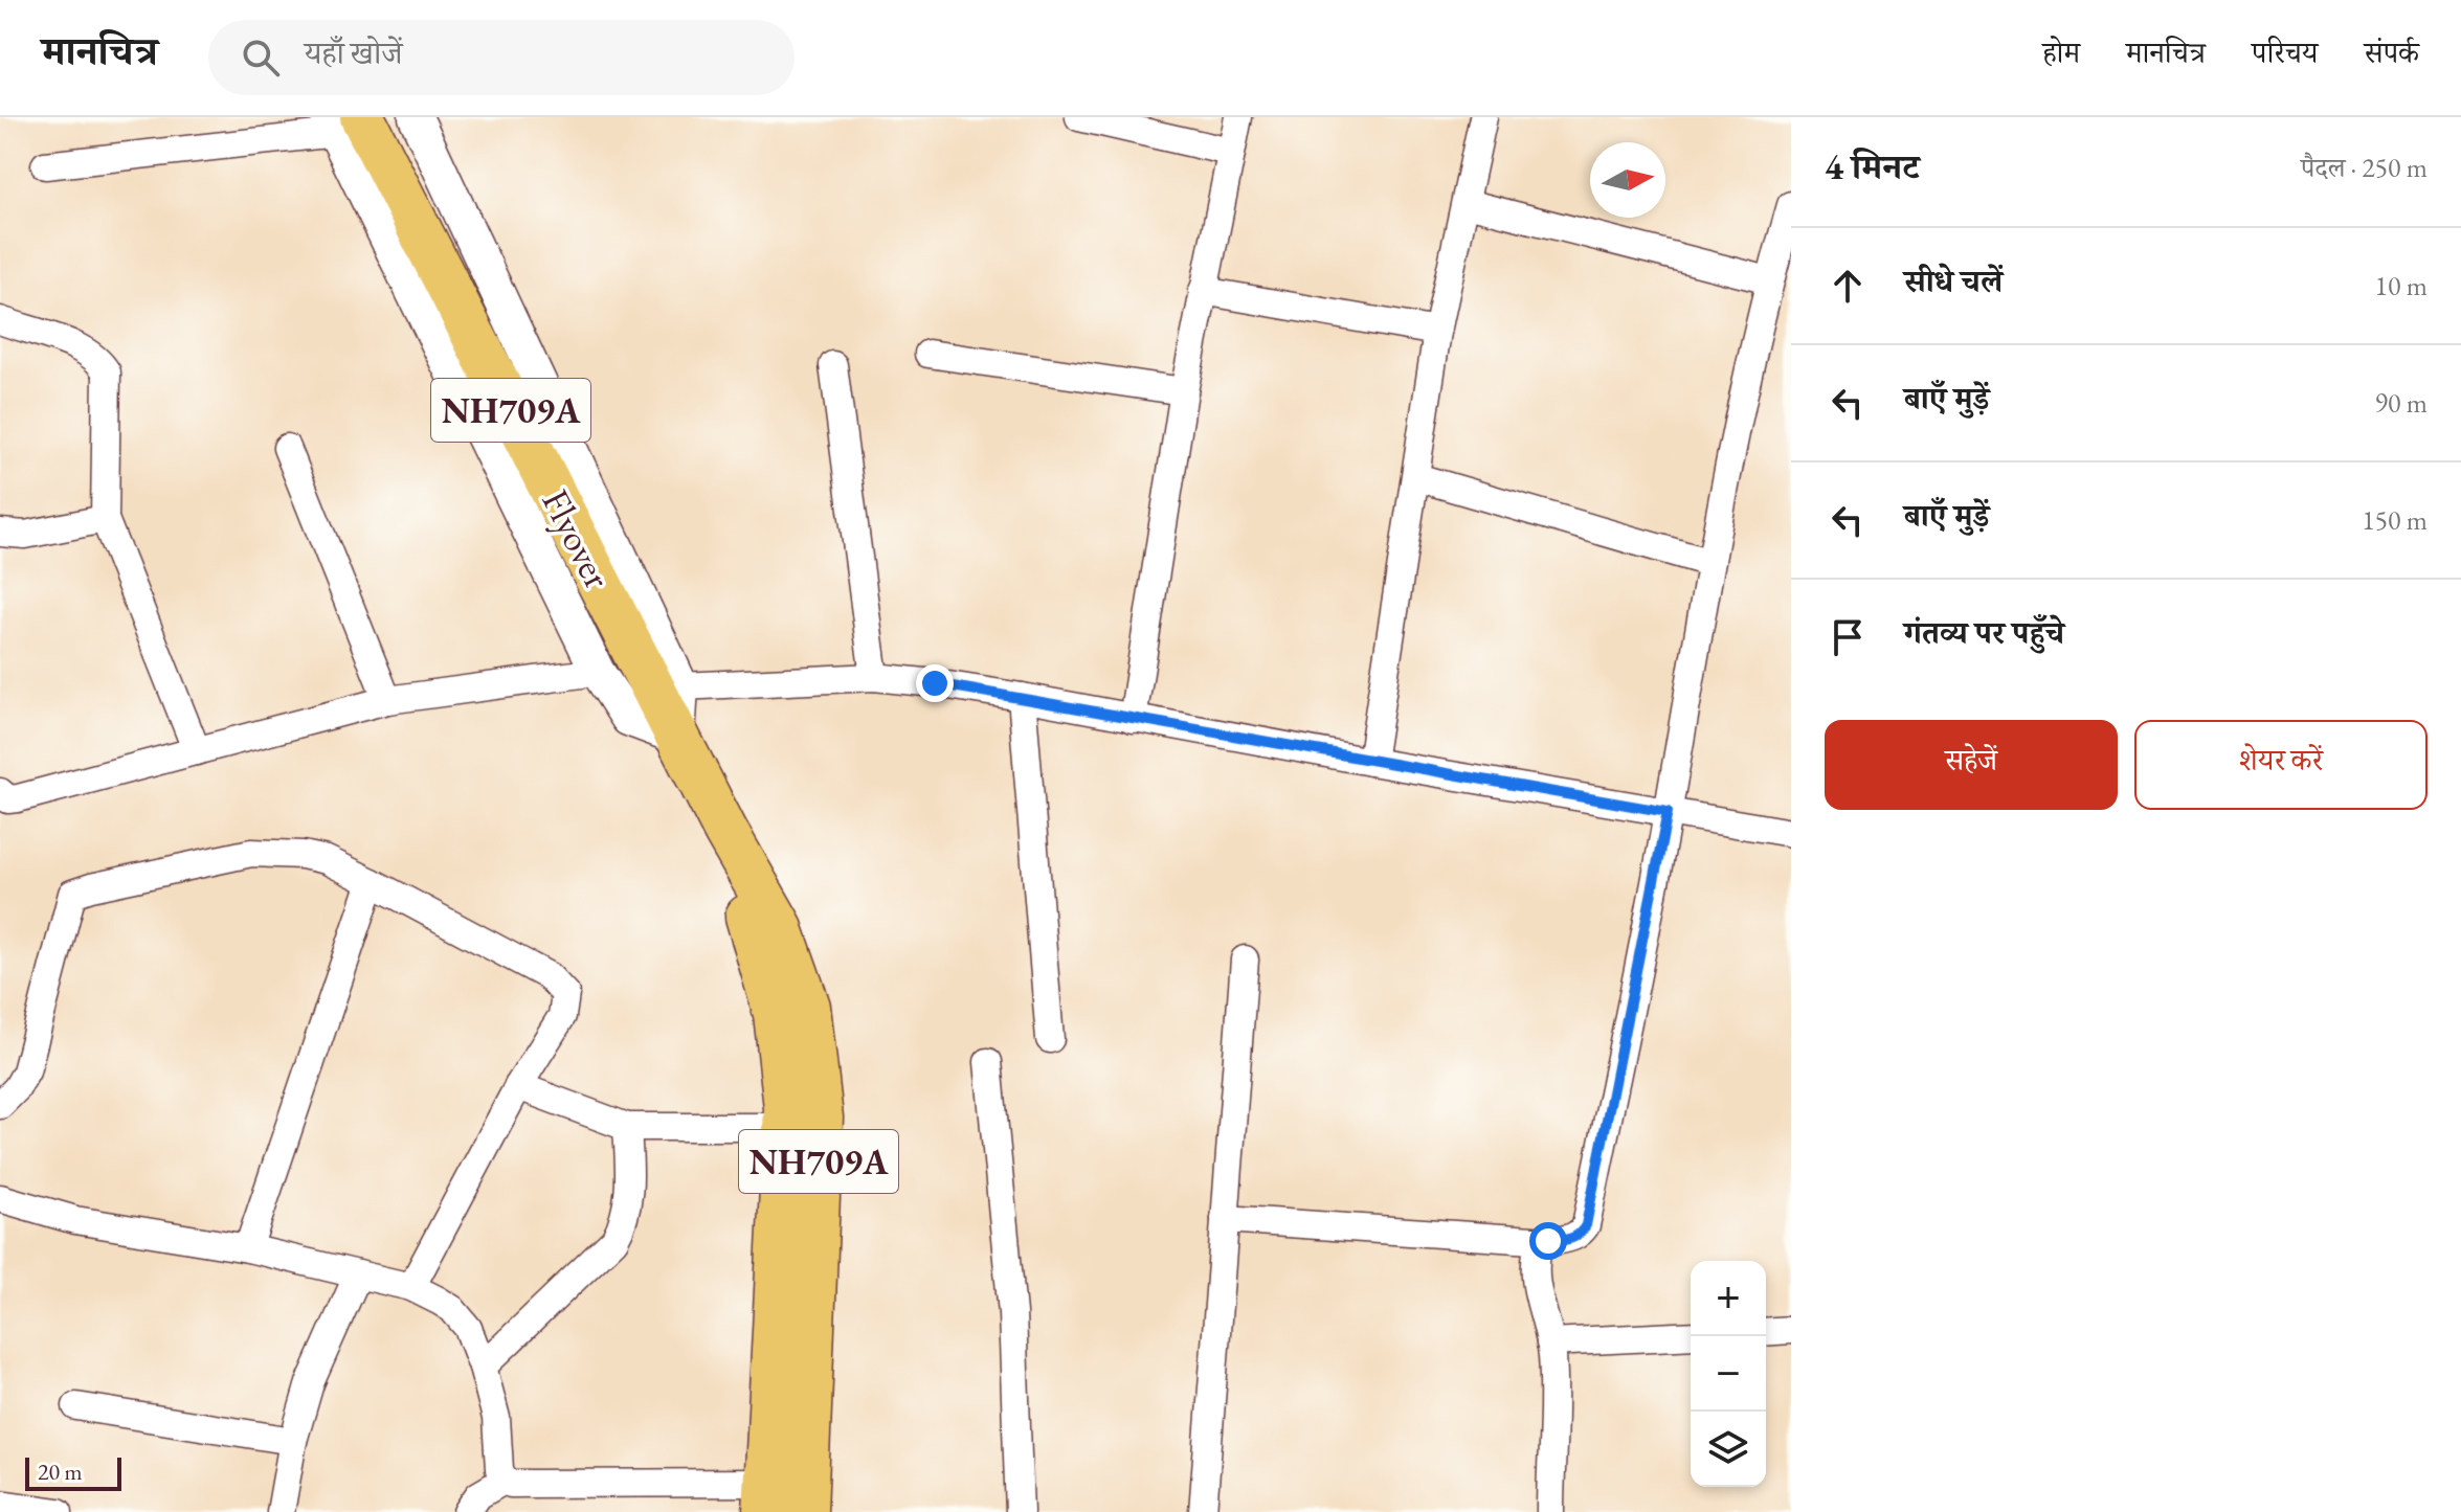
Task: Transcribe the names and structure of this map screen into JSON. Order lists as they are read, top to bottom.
{
  "streets": {
    "highway": ["NH709A", "Flyover"]
  },
  "crossings": [
    ["NH709A", "Flyover"]
  ],
  "scale_bar": "20 m",
  "north": "right",
  "page": {
    "header": "मानचित्र",
    "search": "यहाँ खोजें",
    "nav": [
      "होम",
      "मानचित्र",
      "परिचय",
      "संपर्क"
    ],
    "heading": ["4 मिनट", "पैदल · 250 m"],
    "list": [
      ["सीधे चलें", "10 m"],
      ["बाएँ मुड़ें", "90 m"],
      ["बाएँ मुड़ें", "150 m"],
      "गंतव्य पर पहुँचे"
    ],
    "buttons": ["सहेजें", "शेयर करें"],
    "map_buttons": ["+", "−"],
    "scale": "20 m"
  }
}
